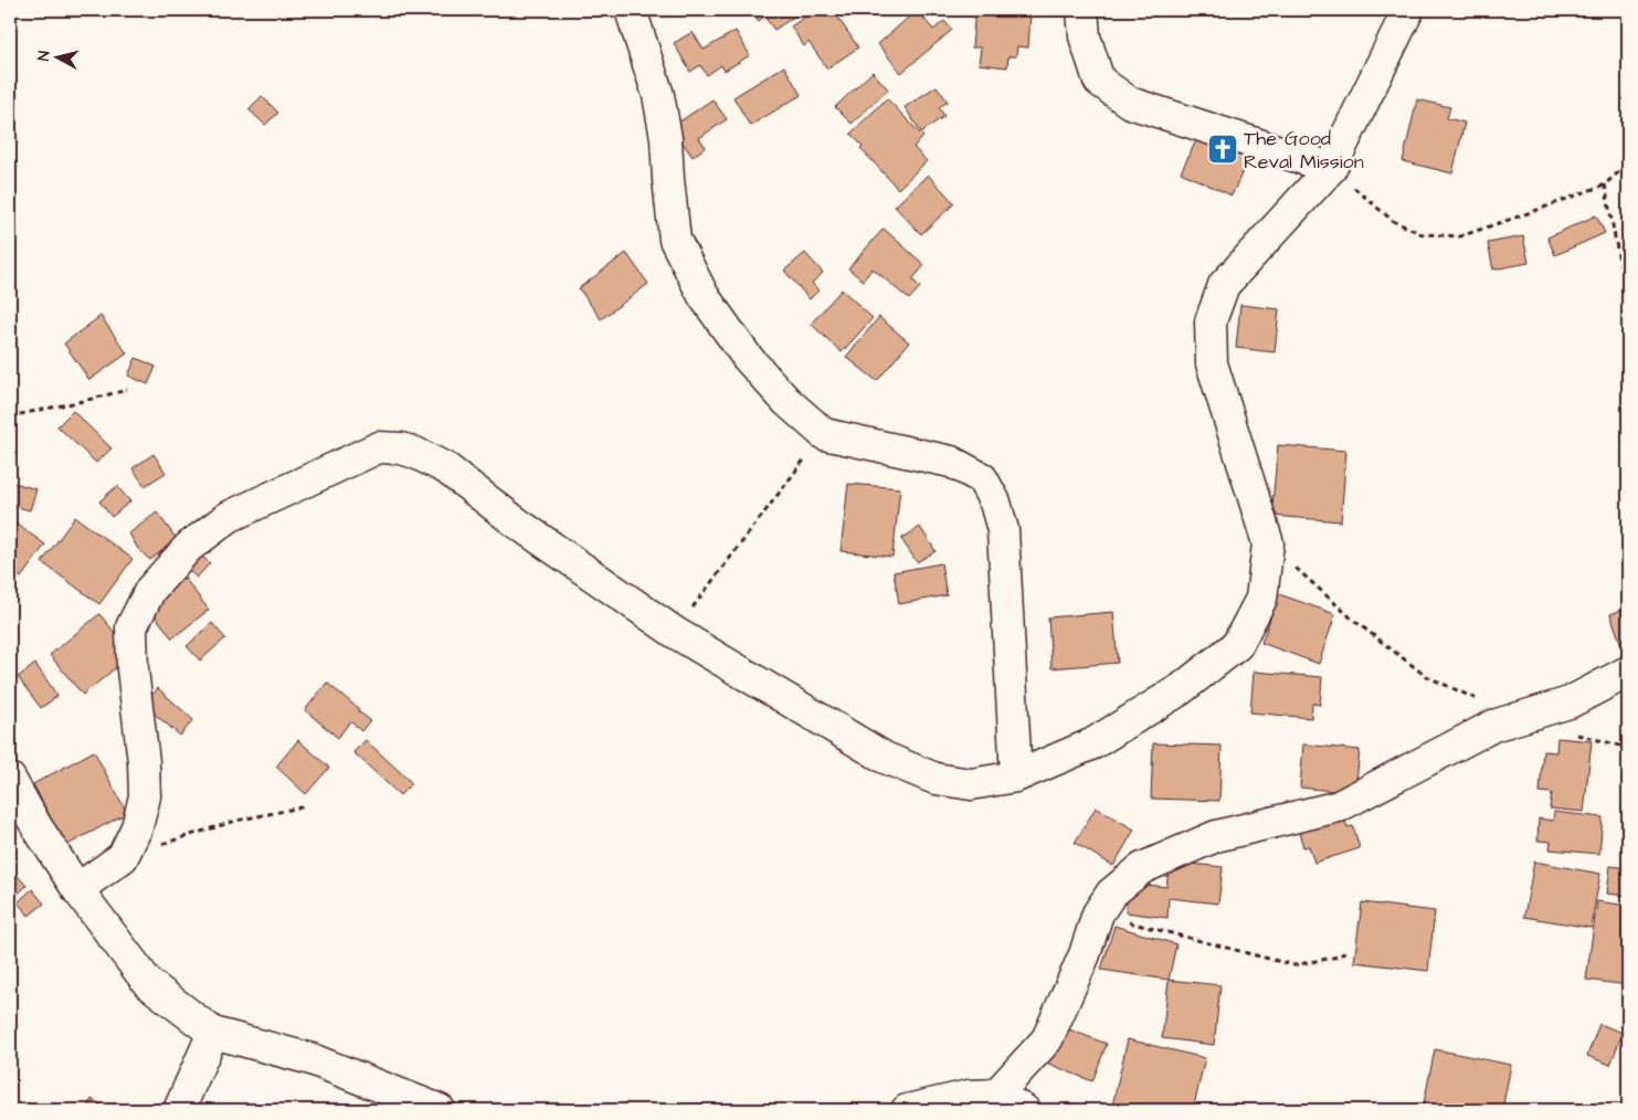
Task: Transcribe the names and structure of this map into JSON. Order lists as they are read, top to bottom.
{
  "places": {
    "church": ["The Good Reval Mission"]
  },
  "north": "left"
}
